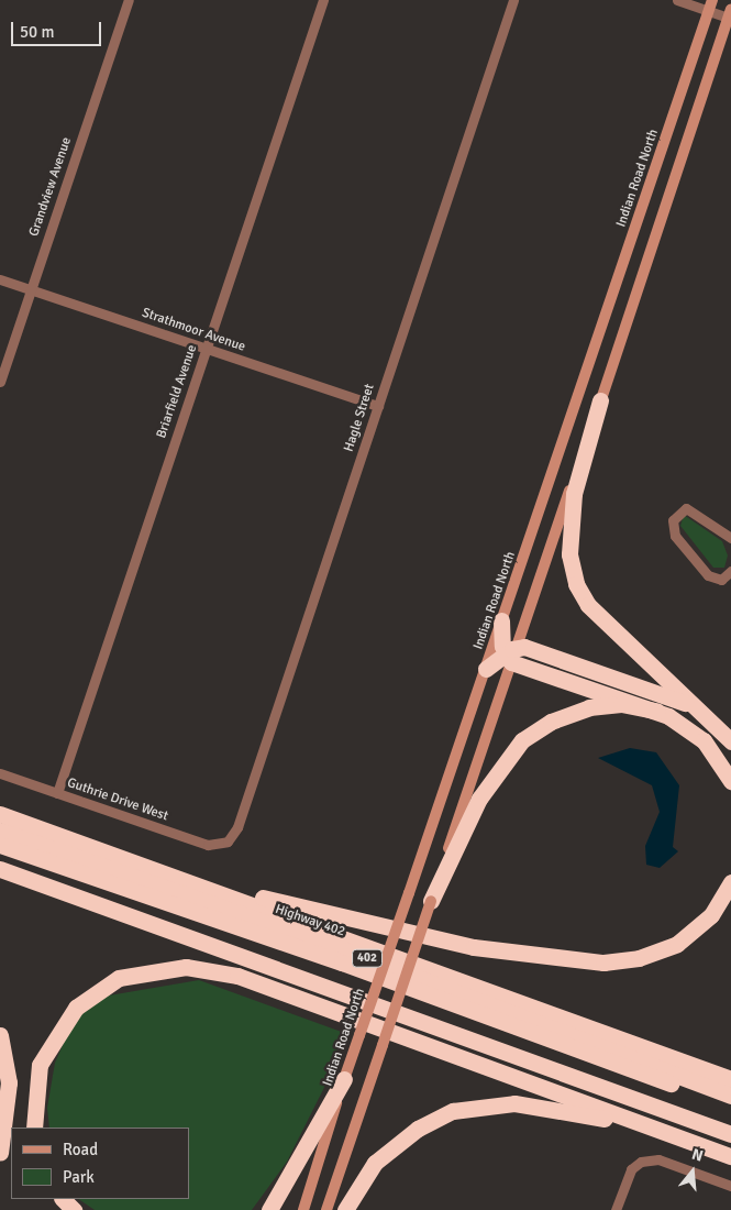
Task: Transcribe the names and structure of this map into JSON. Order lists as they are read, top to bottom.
{
  "streets": {
    "highway": ["Highway 402", "402"],
    "main road": ["Indian Road North"],
    "street": [
      "Grandview Avenue",
      "Strathmoor Avenue",
      "Briarfield Avenue",
      "Hagle Street",
      "Guthrie Drive West"
    ]
  },
  "crossings": [
    ["Grandview Avenue", "Strathmoor Avenue"],
    ["Strathmoor Avenue", "Briarfield Avenue"],
    ["Strathmoor Avenue", "Hagle Street"],
    ["Briarfield Avenue", "Guthrie Drive West"],
    ["Hagle Street", "Guthrie Drive West"]
  ],
  "legend": ["Road", "Park"],
  "scale_bar": "50 m",
  "north": "top"
}
